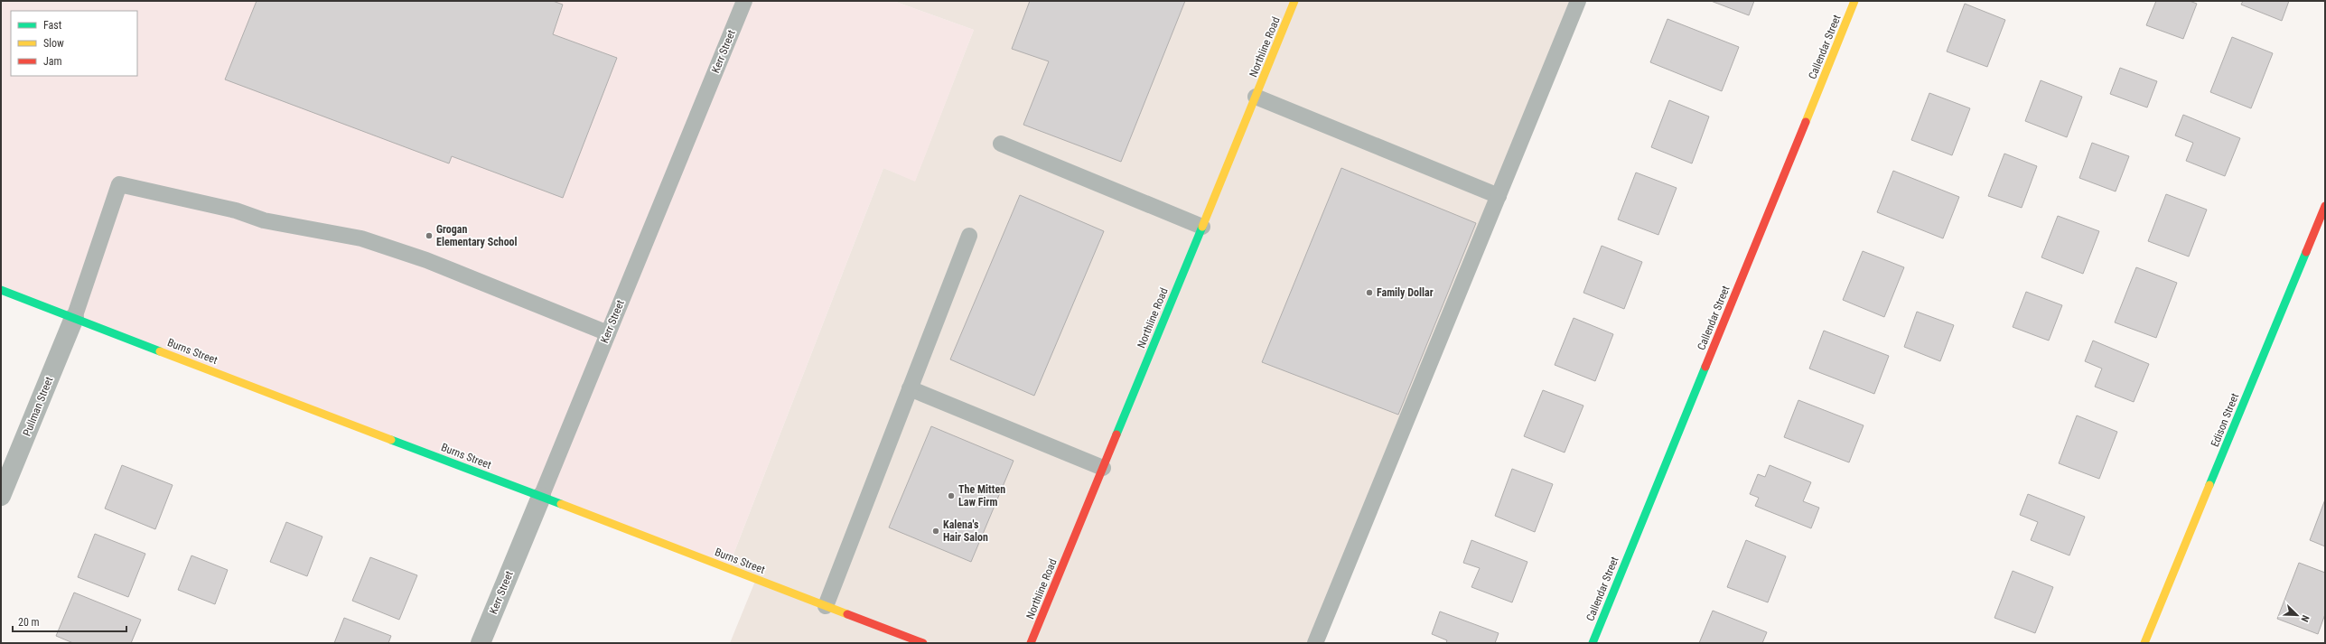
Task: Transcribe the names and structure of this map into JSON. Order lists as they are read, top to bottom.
{
  "streets": {
    "street": [
      "Northline Road",
      "Callendar Street",
      "Kerr Street",
      "Burns Street",
      "Pullman Street",
      "Edison Street"
    ]
  },
  "crossings": [
    ["Kerr Street", "Burns Street"],
    ["Burns Street", "Pullman Street"]
  ],
  "places": [
    "Grogan Elementary School",
    "Family Dollar",
    "The Mitten Law Firm",
    "Kalena's Hair Salon"
  ],
  "legend": ["Fast", "Slow", "Jam"],
  "scale_bar": "20 m",
  "north": "bottom right"
}
